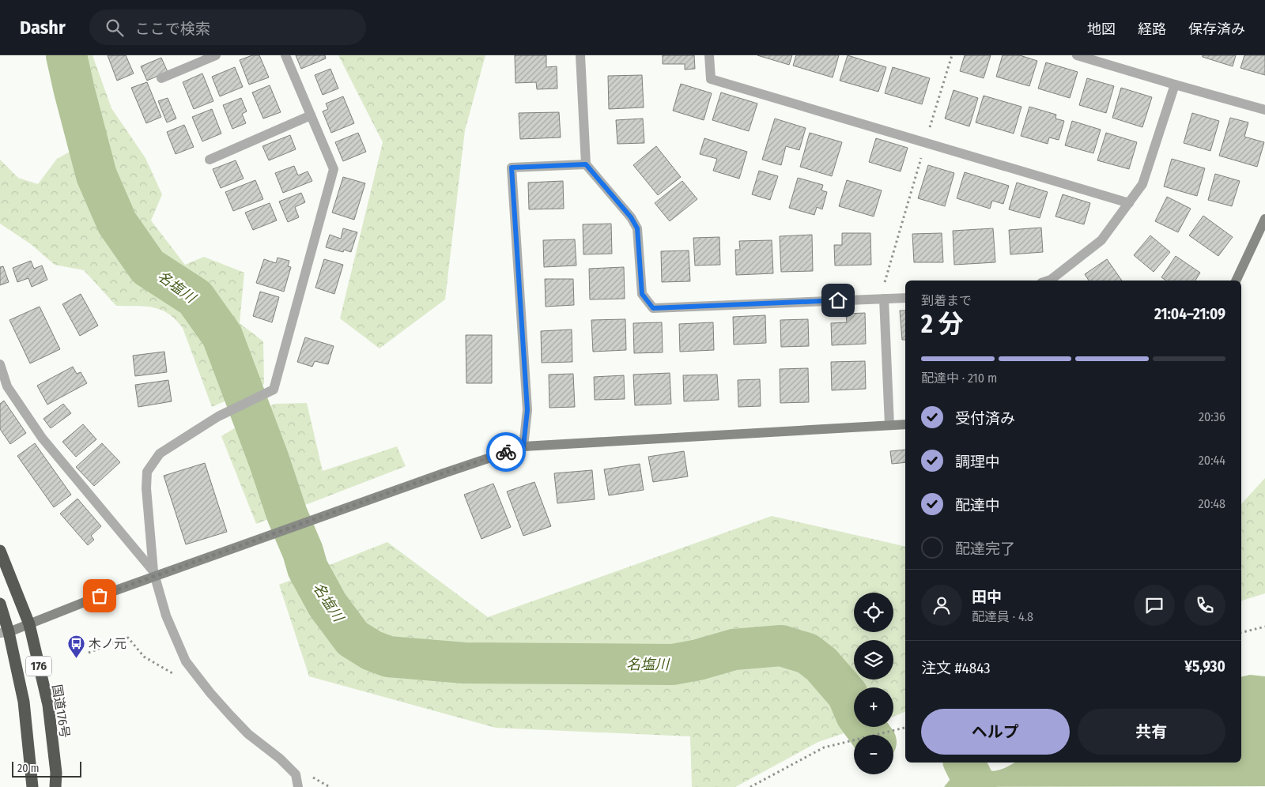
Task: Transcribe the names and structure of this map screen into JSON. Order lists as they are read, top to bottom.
{
  "streets": {
    "highway": ["176", "国道176号"]
  },
  "water": ["名塩川"],
  "places": {
    "bus stop": ["木ノ元"]
  },
  "scale_bar": "20 m",
  "page": {
    "header": "Dashr",
    "search": "ここで検索",
    "nav": ["地図", "経路", "保存済み"],
    "heading": ["2 分", "到着まで", "21:04–21:09"],
    "panel": [
      "田中",
      "配達員 · 4.8",
      "注文 #4843",
      "¥5,930"
    ],
    "bar": "配達中 · 210 m",
    "list": [
      ["受付済み", "20:36"],
      ["調理中", "20:44"],
      ["配達中", "20:48"],
      "配達完了"
    ],
    "map_buttons": ["+", "−"],
    "buttons": ["ヘルプ", "共有"],
    "scale": "20 m"
  }
}
